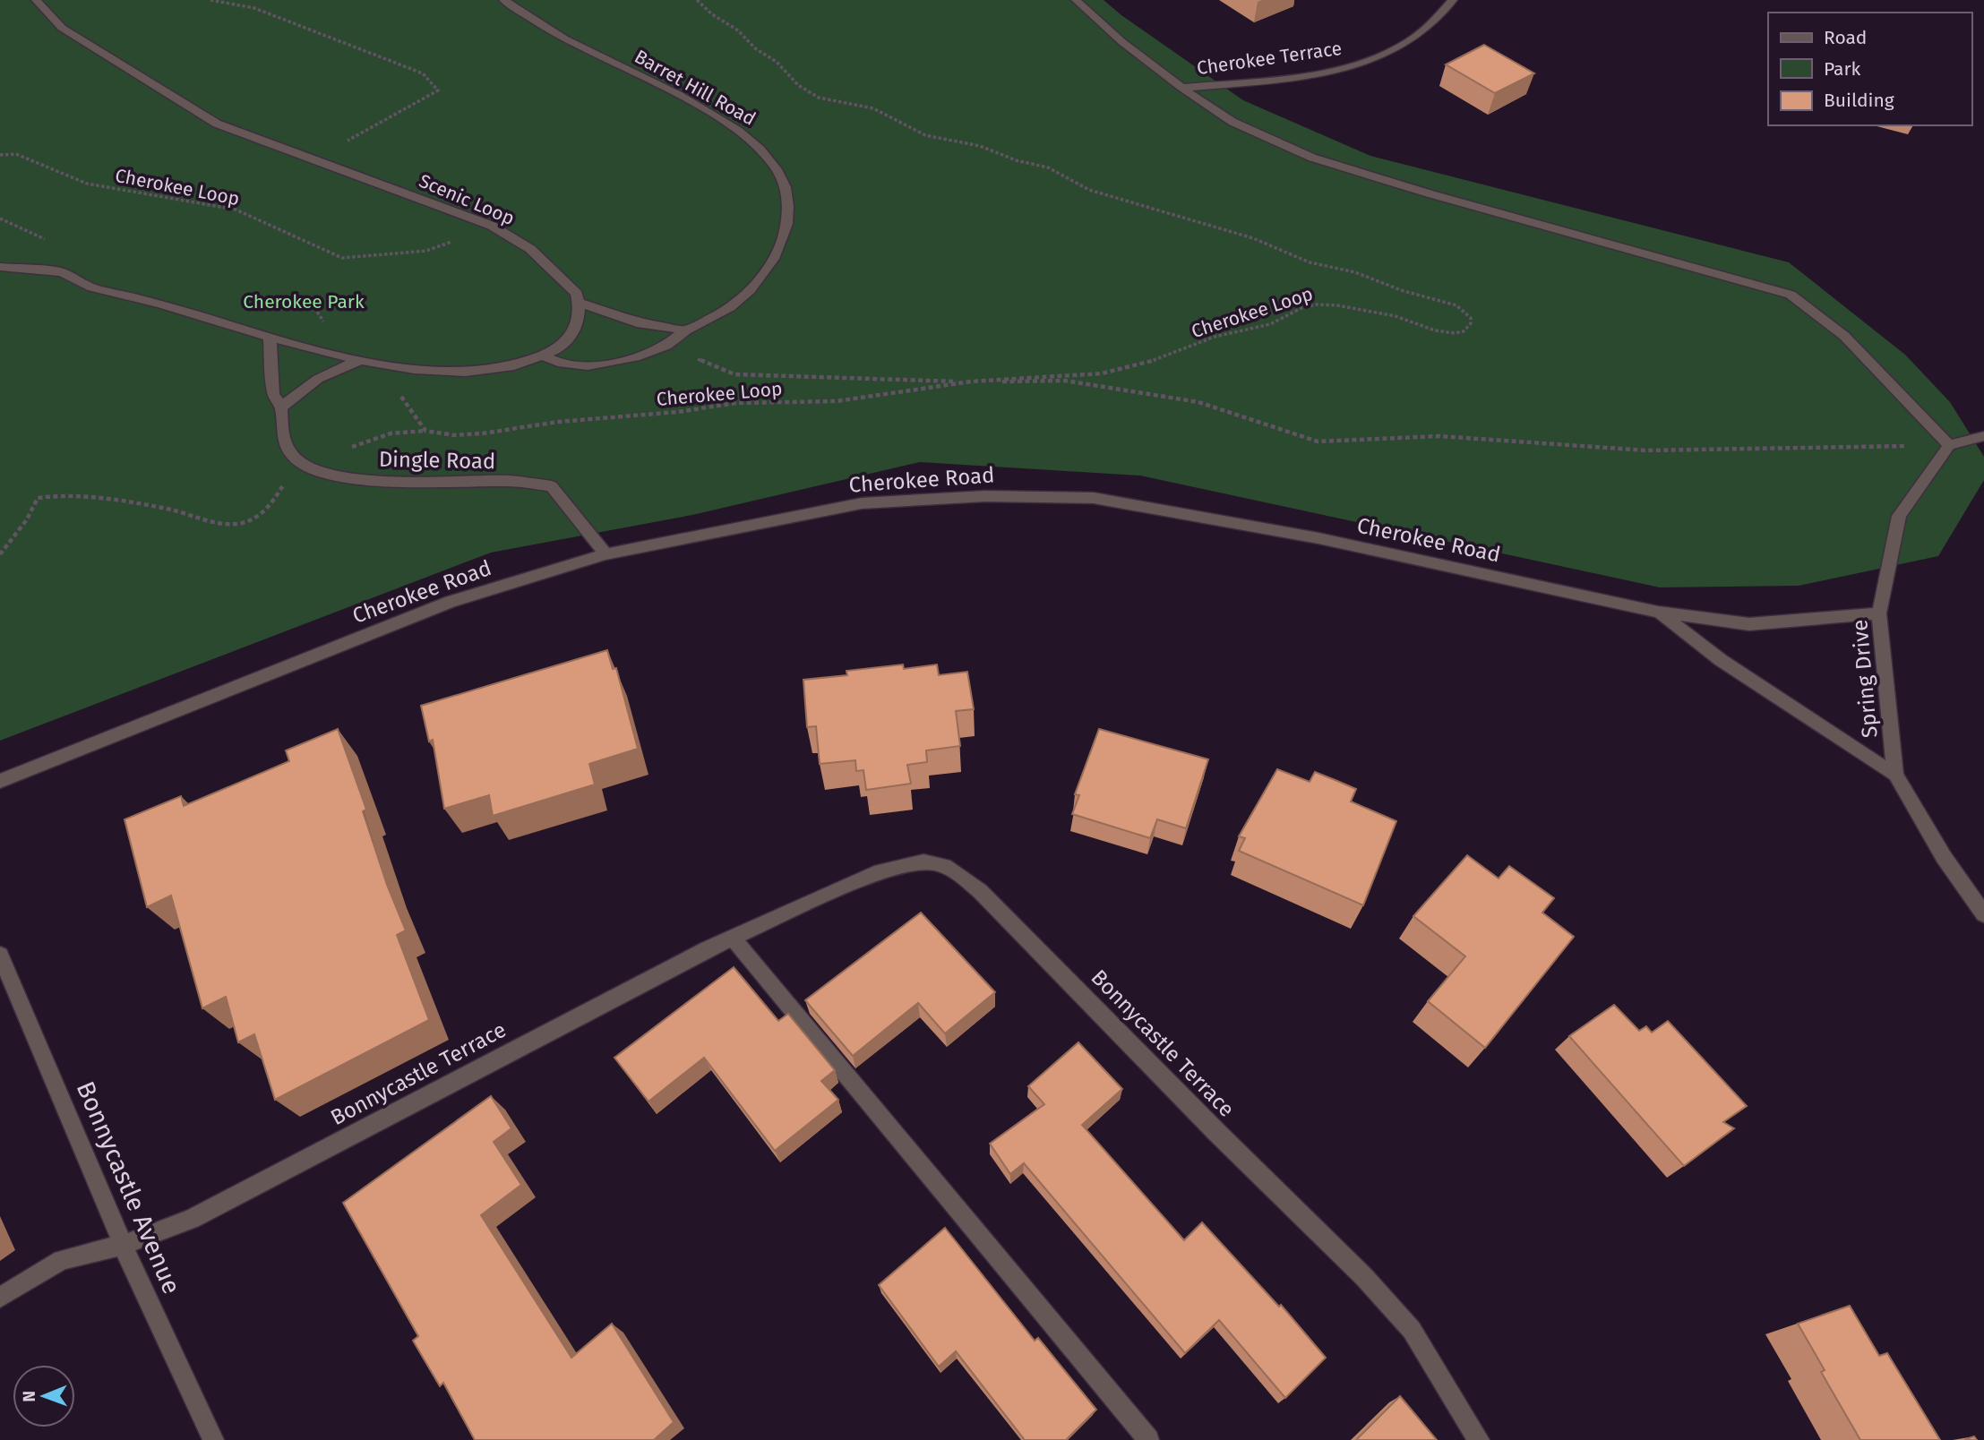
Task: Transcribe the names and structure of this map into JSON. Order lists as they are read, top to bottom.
{
  "streets": {
    "street": [
      "Cherokee Terrace",
      "Barret Hill Road",
      "Scenic Loop",
      "Dingle Road",
      "Cherokee Road",
      "Spring Drive",
      "Bonnycastle Terrace",
      "Bonnycastle Avenue"
    ],
    "path": ["Cherokee Loop"]
  },
  "crossings": [
    ["Cherokee Loop", "Scenic Loop"],
    ["Cherokee Loop", "Dingle Road"],
    ["Dingle Road", "Cherokee Road"],
    ["Cherokee Road", "Spring Drive"],
    ["Bonnycastle Terrace", "Bonnycastle Avenue"]
  ],
  "parks": ["Cherokee Park"],
  "legend": ["Road", "Park", "Building"],
  "north": "left"
}
